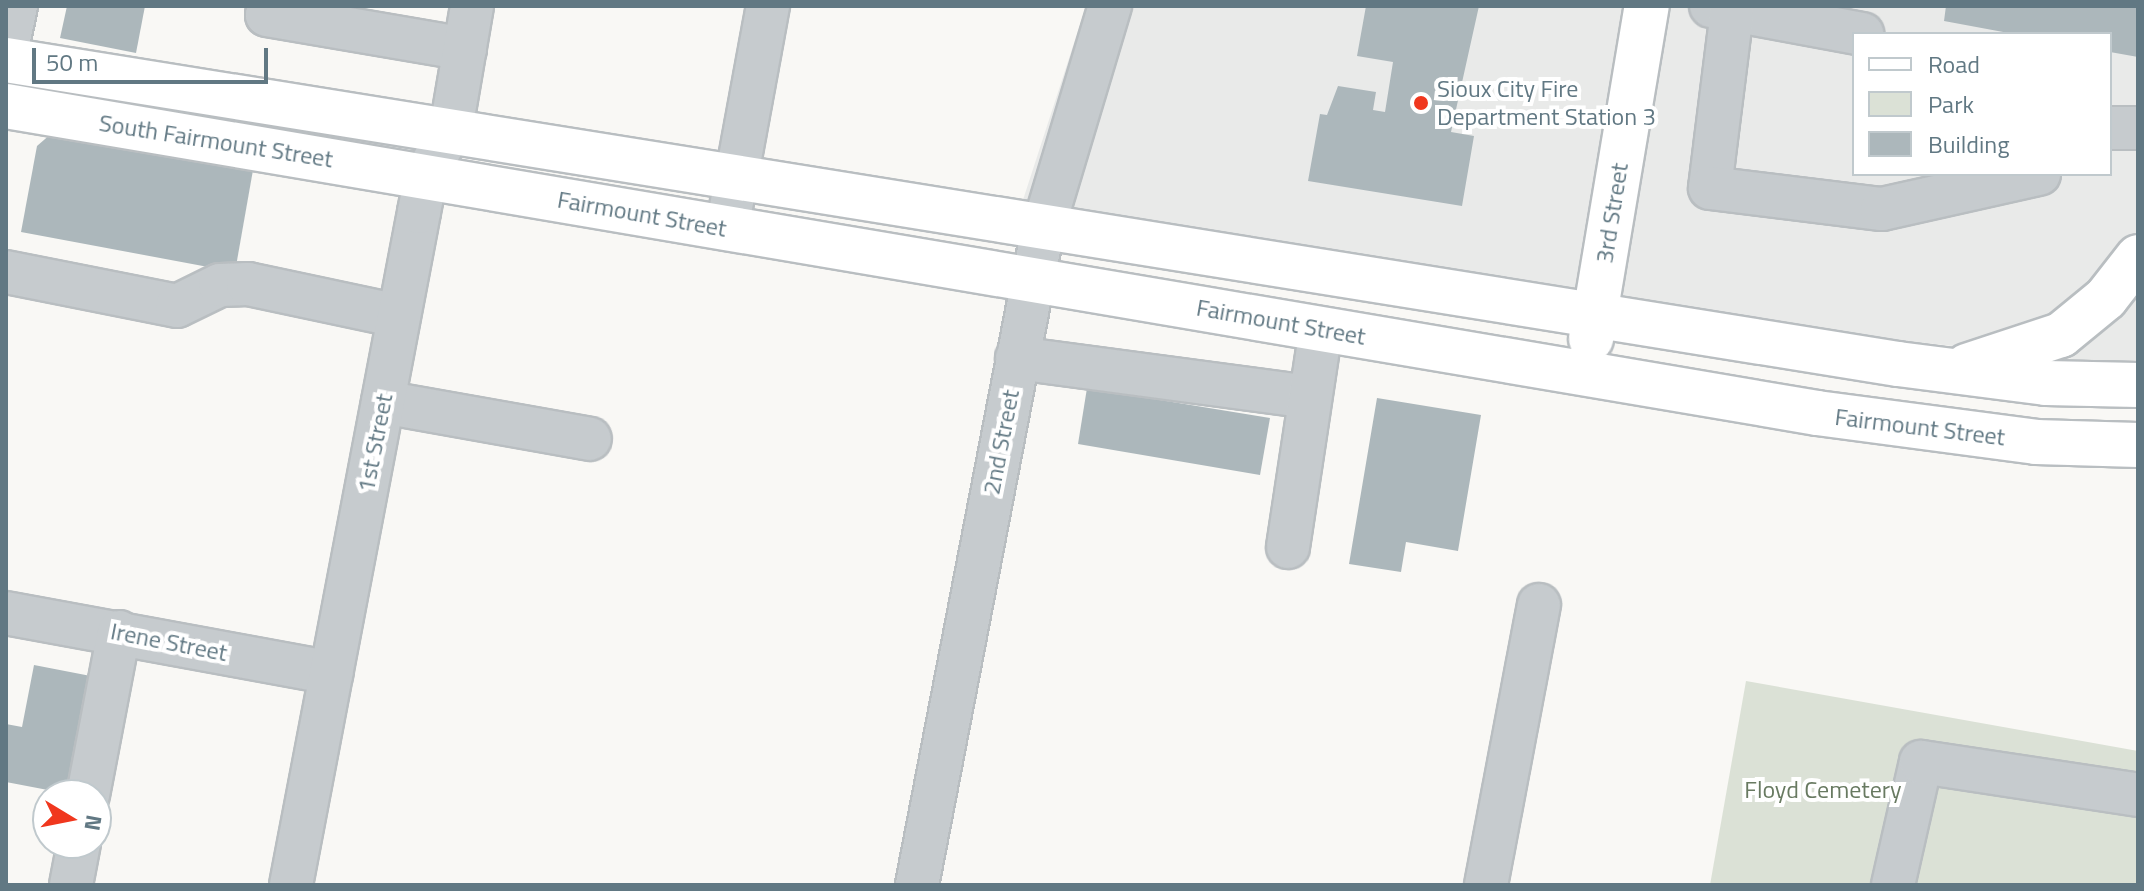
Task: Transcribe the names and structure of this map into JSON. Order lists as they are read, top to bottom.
{
  "streets": {
    "main road": ["South Fairmount Street", "3rd Street", "Fairmount Street"],
    "street": ["2nd Street", "1st Street", "Irene Street"]
  },
  "crossings": [
    ["South Fairmount Street", "Fairmount Street"],
    ["South Fairmount Street", "1st Street"],
    ["3rd Street", "Fairmount Street"],
    ["Fairmount Street", "2nd Street"],
    ["Fairmount Street", "1st Street"],
    ["1st Street", "Irene Street"]
  ],
  "parks": ["Floyd Cemetery"],
  "places": ["Sioux City Fire Department Station 3"],
  "legend": ["Road", "Park", "Building"],
  "scale_bar": "50 m",
  "north": "right"
}
